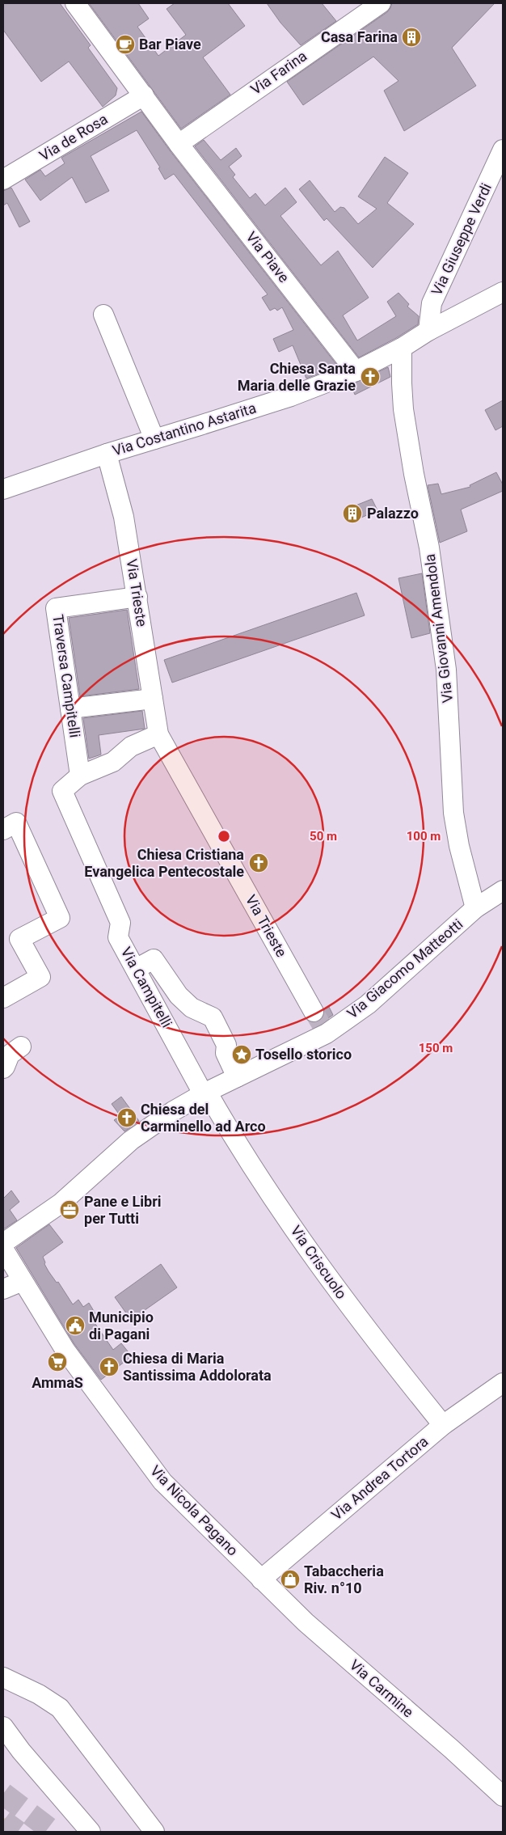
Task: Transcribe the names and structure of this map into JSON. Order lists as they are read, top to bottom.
{
  "streets": {
    "street": [
      "Via Farina",
      "Via de Rosa",
      "Via Giuseppe Verdi",
      "Via Piave",
      "Via Costantino Astarita",
      "Via Trieste",
      "Via Giovanni Amendola",
      "Traversa Campitelli",
      "Via Giacomo Matteotti",
      "Via Campitelli",
      "Via Criscuolo",
      "Via Andrea Tortora",
      "Via Nicola Pagano",
      "Via Carmine"
    ]
  },
  "crossings": [
    ["Via Farina", "Via Piave"],
    ["Via de Rosa", "Via Piave"],
    ["Via Giuseppe Verdi", "Via Costantino Astarita"],
    ["Via Piave", "Via Costantino Astarita"],
    ["Via Costantino Astarita", "Via Trieste"],
    ["Via Costantino Astarita", "Via Giovanni Amendola"],
    ["Via Trieste", "Traversa Campitelli"],
    ["Via Giovanni Amendola", "Via Giacomo Matteotti"],
    ["Traversa Campitelli", "Via Campitelli"],
    ["Via Giacomo Matteotti", "Via Campitelli"],
    ["Via Giacomo Matteotti", "Via Criscuolo"],
    ["Via Campitelli", "Via Criscuolo"],
    ["Via Criscuolo", "Via Andrea Tortora"],
    ["Via Andrea Tortora", "Via Nicola Pagano"],
    ["Via Andrea Tortora", "Via Carmine"],
    ["Via Nicola Pagano", "Via Carmine"]
  ],
  "places": {
    "building": ["Casa Farina", "Palazzo"],
    "cafe": ["Bar Piave"],
    "church": [
      "Chiesa Santa Maria delle Grazie",
      "Chiesa Cristiana Evangelica Pentecostale",
      "Chiesa del Carminello ad Arco",
      "Chiesa di Maria Santissima Addolorata"
    ],
    "place": ["Tosello storico"],
    "office": ["Pane e Libri per Tutti"],
    "public building": ["Municipio di Pagani"],
    "supermarket": ["AmmaS"],
    "shop": ["Tabaccheria Riv. n°10"]
  },
  "rings": ["50 m", "100 m", "150 m"]
}
